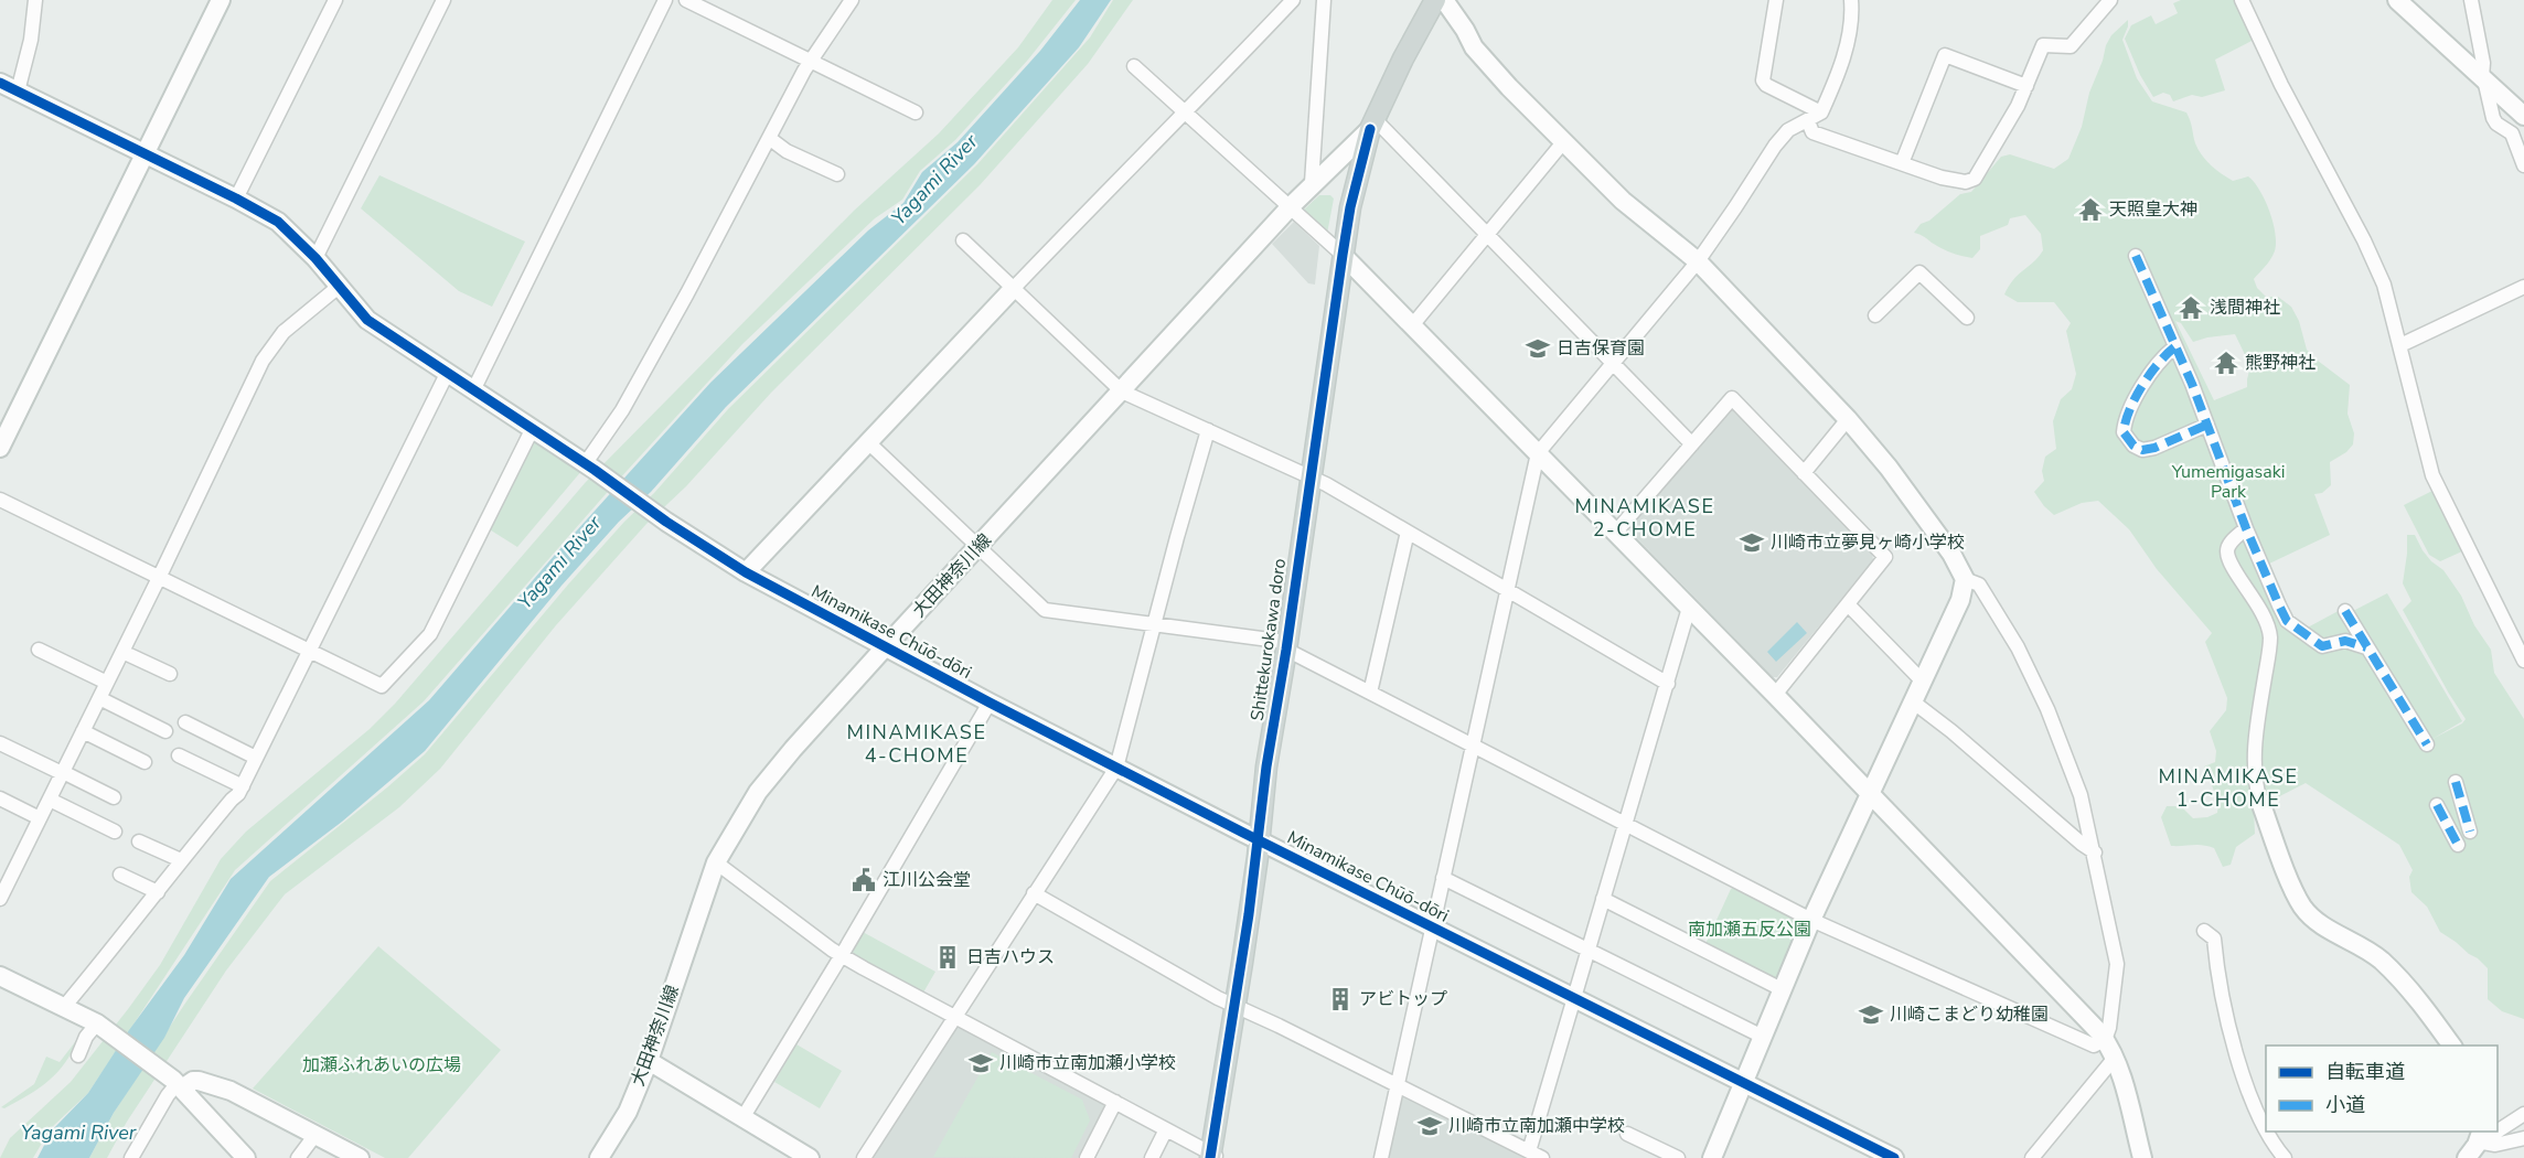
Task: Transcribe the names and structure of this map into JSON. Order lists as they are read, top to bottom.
{
  "streets": {
    "main road": ["Shittekurokawa doro"],
    "street": ["大田神奈川線", "Minamikase Chūō-dōri"]
  },
  "crossings": [
    ["大田神奈川線", "Minamikase Chūō-dōri"],
    ["大田神奈川線", "Shittekurokawa doro"],
    ["Minamikase Chūō-dōri", "Shittekurokawa doro"]
  ],
  "districts": ["MINAMIKASE 2-CHOME", "MINAMIKASE 4-CHOME", "MINAMIKASE 1-CHOME"],
  "water": ["Yagami River"],
  "parks": ["Yumemigasaki Park", "南加瀬五反公園", "加瀬ふれあいの広場"],
  "places": {
    "temple": ["天照皇大神", "浅間神社", "熊野神社"],
    "school or university": [
      "日吉保育園",
      "川崎市立夢見ヶ崎小学校",
      "川崎こまどり幼稚園",
      "川崎市立南加瀬小学校",
      "川崎市立南加瀬中学校"
    ],
    "public building": ["江川公会堂"],
    "building": ["日吉ハウス", "アビトップ"]
  },
  "legend": ["自転車道", "小道"]
}
